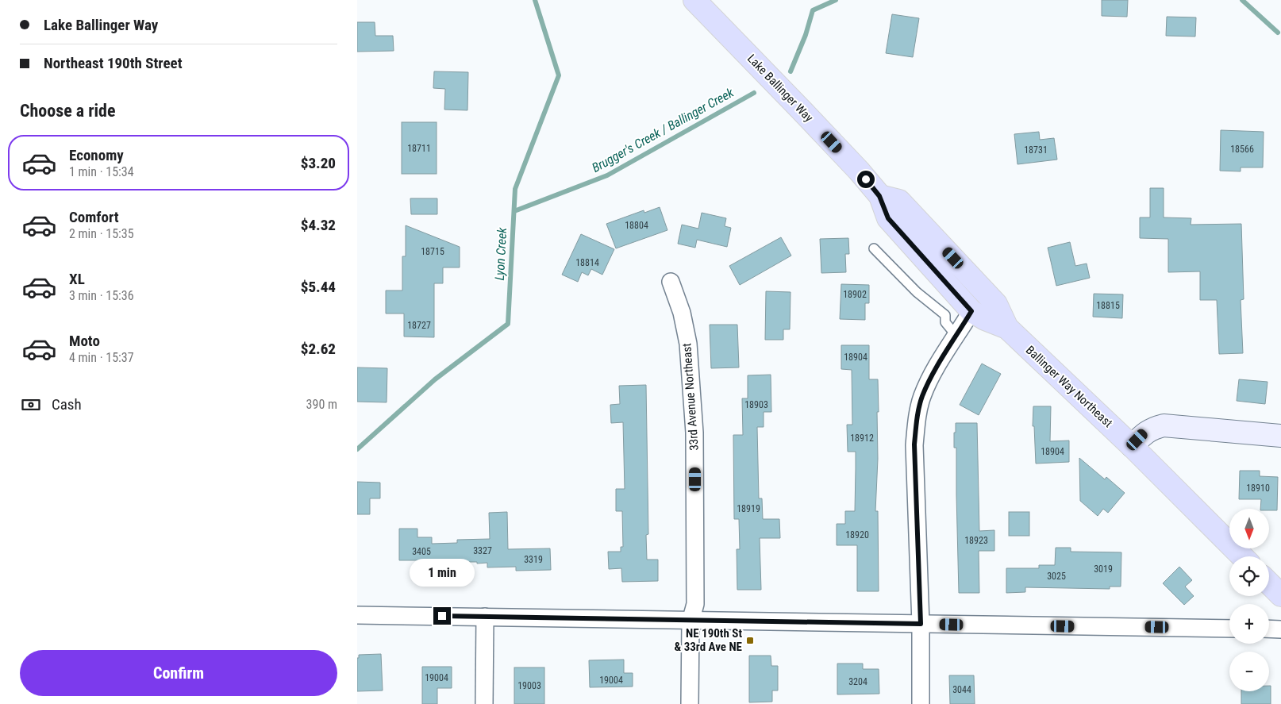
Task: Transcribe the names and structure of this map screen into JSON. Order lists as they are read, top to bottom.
{
  "streets": {
    "main road": ["Lake Ballinger Way", "Ballinger Way Northeast"],
    "street": ["33rd Avenue Northeast"]
  },
  "crossings": [
    ["Lake Ballinger Way", "Ballinger Way Northeast"]
  ],
  "water": ["Brugger's Creek / Ballinger Creek", "Lyon Creek"],
  "places": {
    "transit": ["NE 190th St & 33rd Ave NE"]
  },
  "house_numbers": [
    "18711",
    "18566",
    "18731",
    "18804",
    "18715",
    "18814",
    "18902",
    "18815",
    "18727",
    "18904",
    "18903",
    "18912",
    "18904",
    "18910",
    "18919",
    "18920",
    "18923",
    "3327",
    "3405",
    "3319",
    "3019",
    "3025",
    "19004",
    "19004",
    "3204",
    "19003",
    "3044"
  ],
  "north": "bottom",
  "page": {
    "banner": ["Lake Ballinger Way", "Northeast 190th Street"],
    "heading": "Choose a ride",
    "list": [
      {
        "name": "Economy",
        "note": "1 min · 15:34",
        "value": "$3.20"
      },
      {
        "name": "Comfort",
        "note": "2 min · 15:35",
        "value": "$4.32"
      },
      {
        "name": "XL",
        "note": "3 min · 15:36",
        "value": "$5.44"
      },
      {
        "name": "Moto",
        "note": "4 min · 15:37",
        "value": "$2.62"
      }
    ],
    "pay": ["Cash", "390 m"],
    "map_buttons": ["+", "−"],
    "bubble": "1 min",
    "buttons": "Confirm"
  }
}
